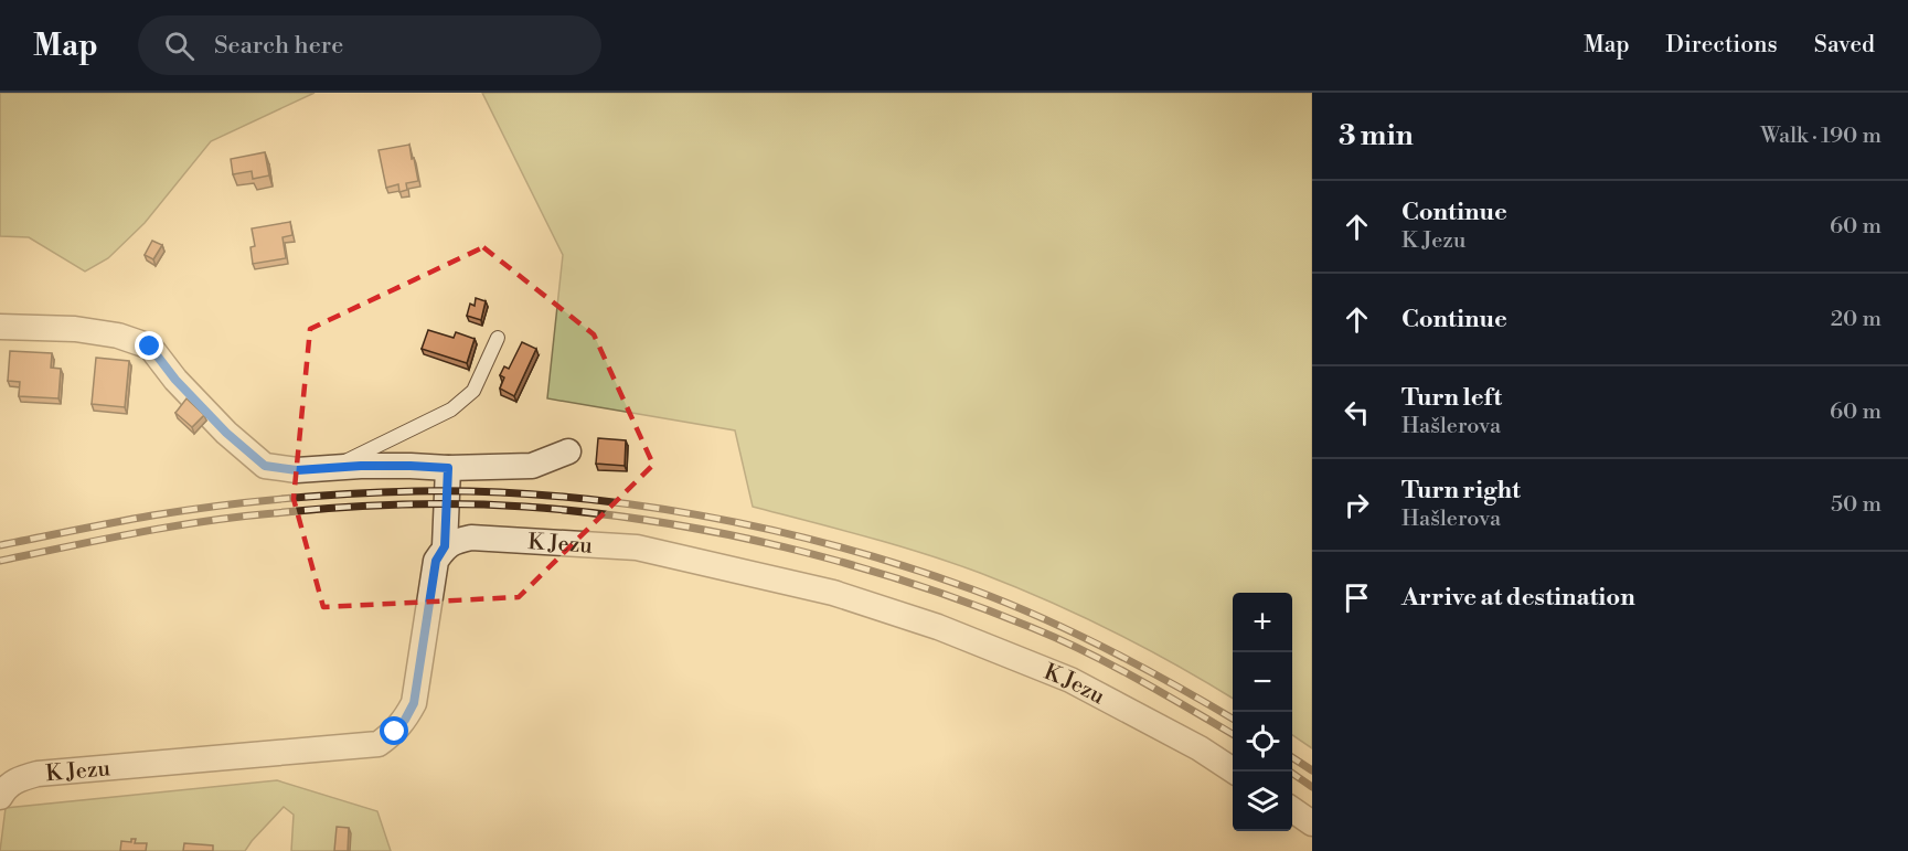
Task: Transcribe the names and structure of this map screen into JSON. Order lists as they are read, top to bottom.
{
  "streets": {
    "street": ["K Jezu"]
  },
  "page": {
    "header": "Map",
    "search": "Search here",
    "nav": ["Map", "Directions", "Saved"],
    "heading": ["3 min", "Walk · 190 m"],
    "list": [
      ["Continue", "K Jezu", "60 m"],
      ["Continue", "20 m"],
      ["Turn left", "Hašlerova", "60 m"],
      ["Turn right", "Hašlerova", "50 m"],
      "Arrive at destination"
    ],
    "map_buttons": ["+", "−"]
  }
}
